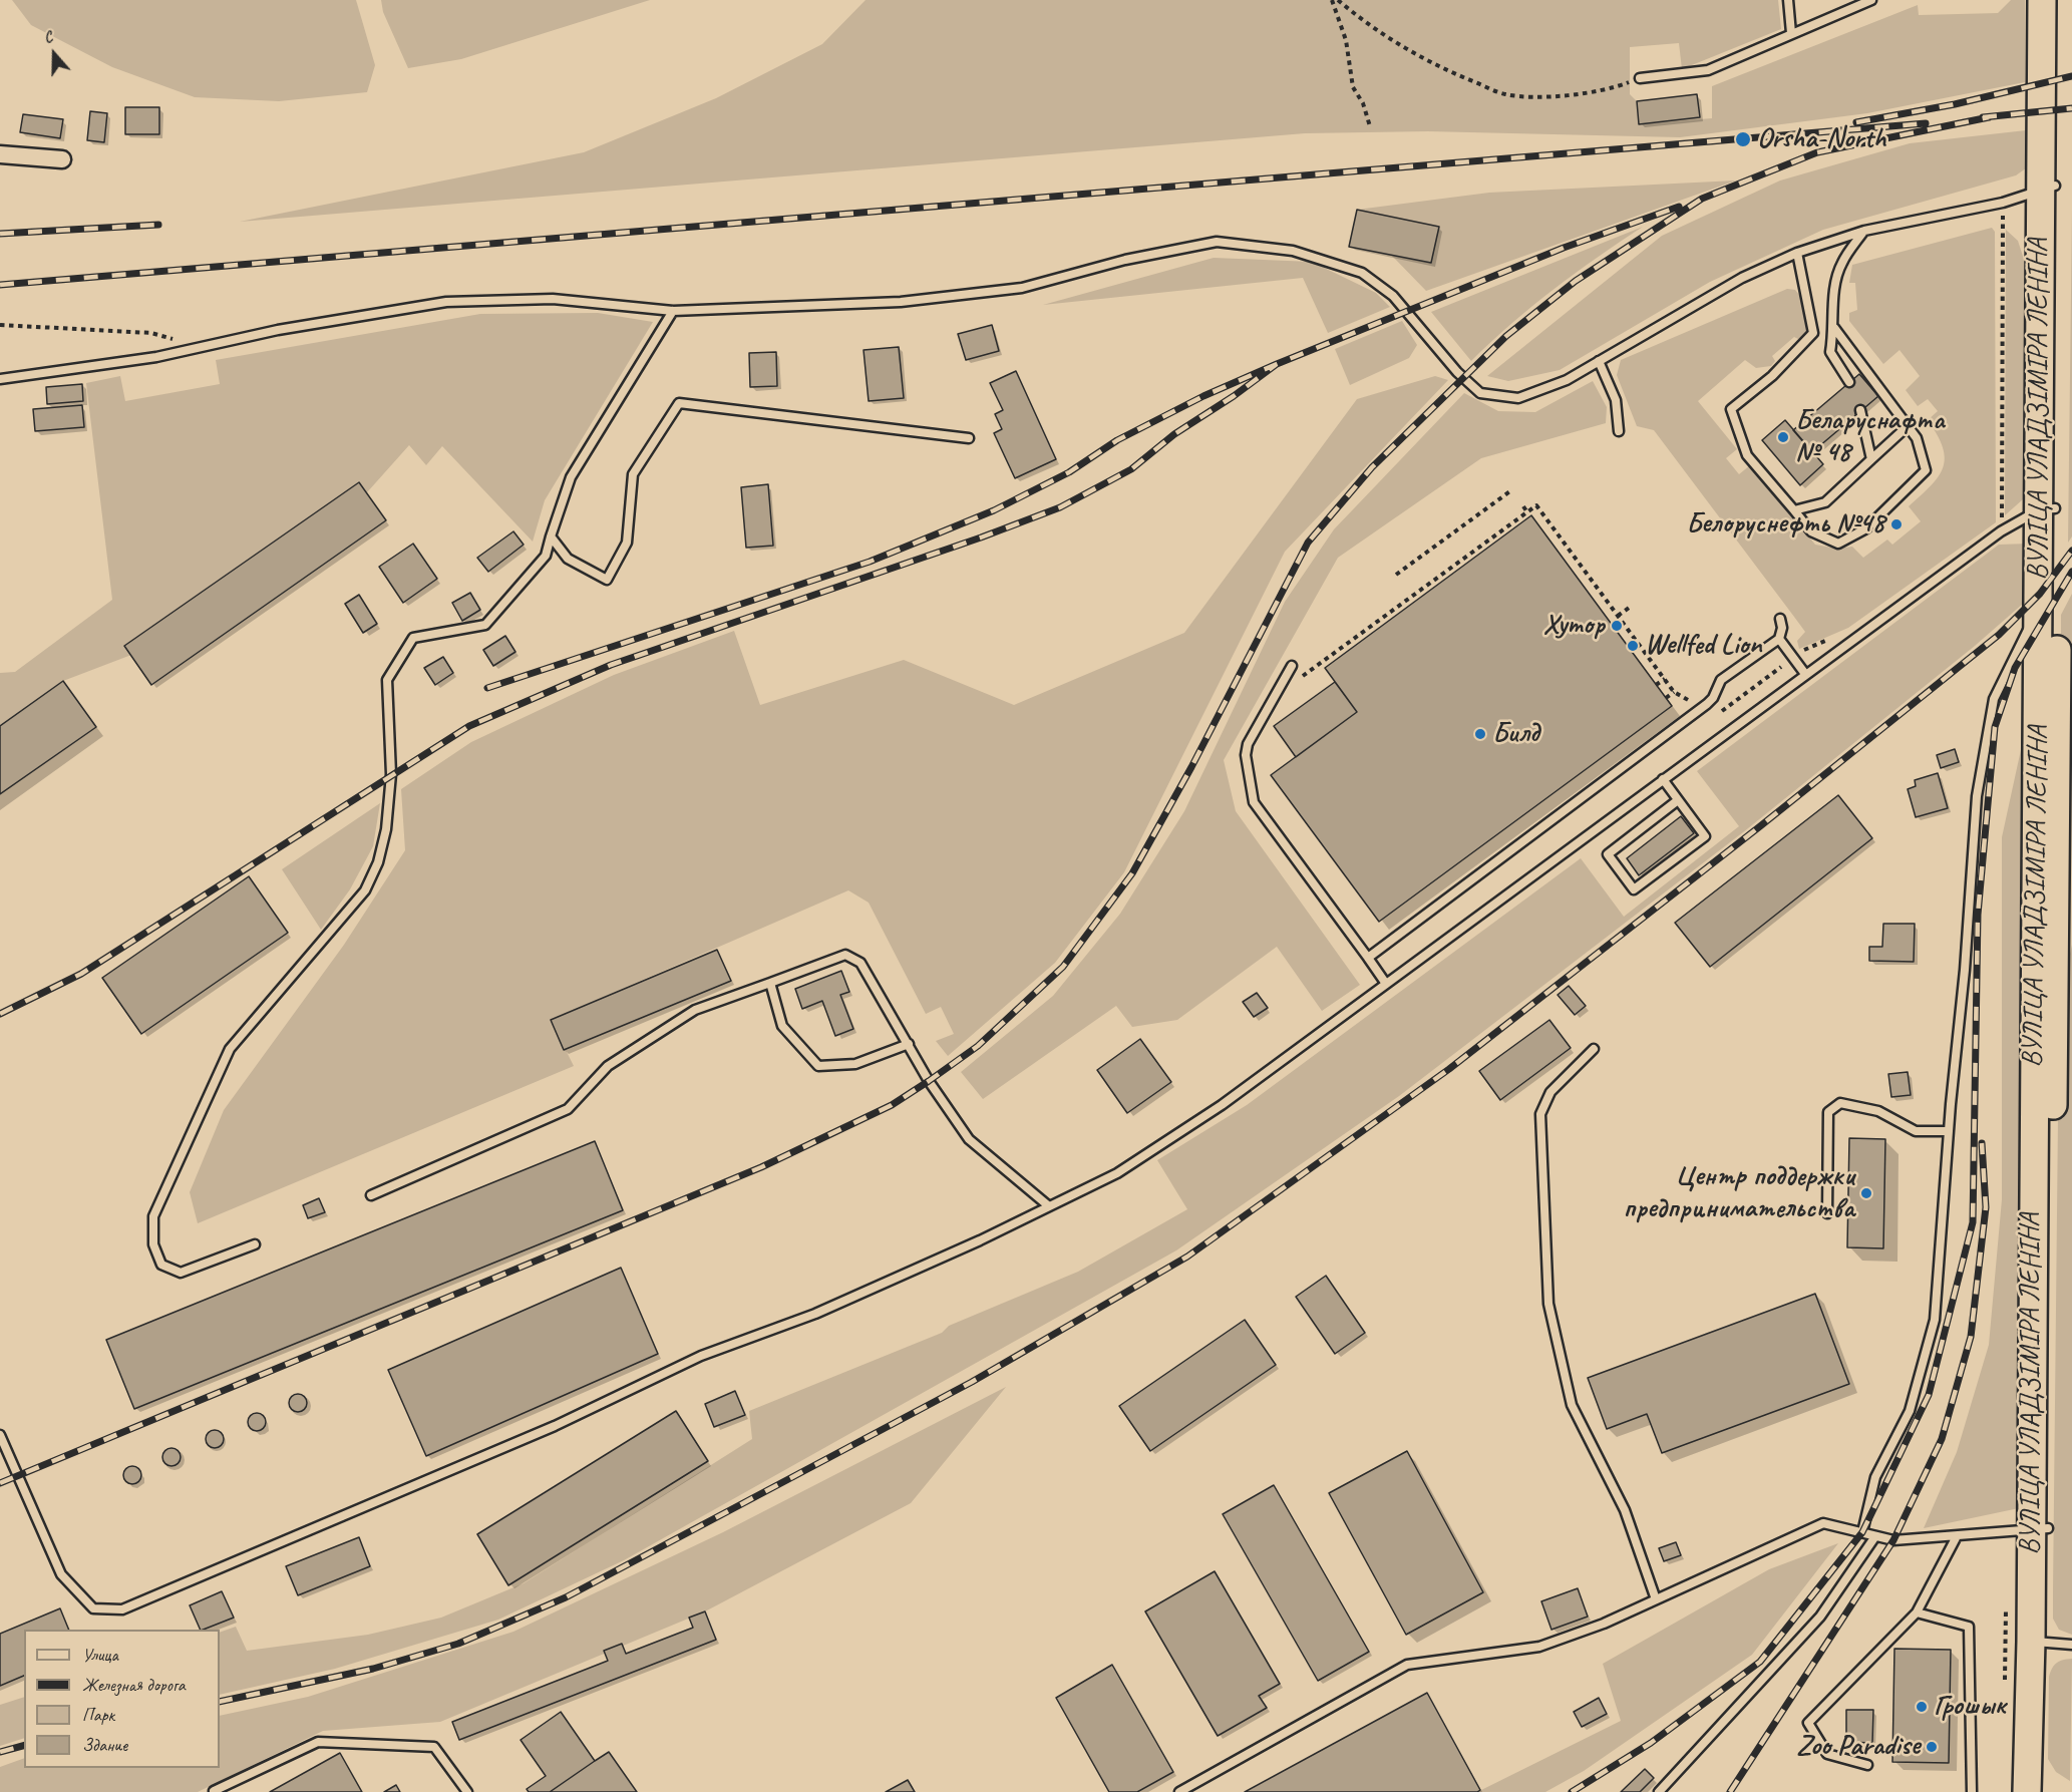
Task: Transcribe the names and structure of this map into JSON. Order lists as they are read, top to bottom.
{
  "streets": {
    "main road": ["ВУЛІЦА УЛАДЗІМІРА ЛЕНІНА"]
  },
  "places": [
    "Orsha-North",
    "Беларуснафта № 48",
    "Белоруснефть №48",
    "Хутор",
    "Wellfed Lion",
    "Билд",
    "Центр поддержки предпринимательства",
    "Грошык",
    "Zoo Paradise"
  ],
  "legend": [
    "Улица",
    "Железная дорога",
    "Парк",
    "Здание"
  ],
  "north": "top"
}
